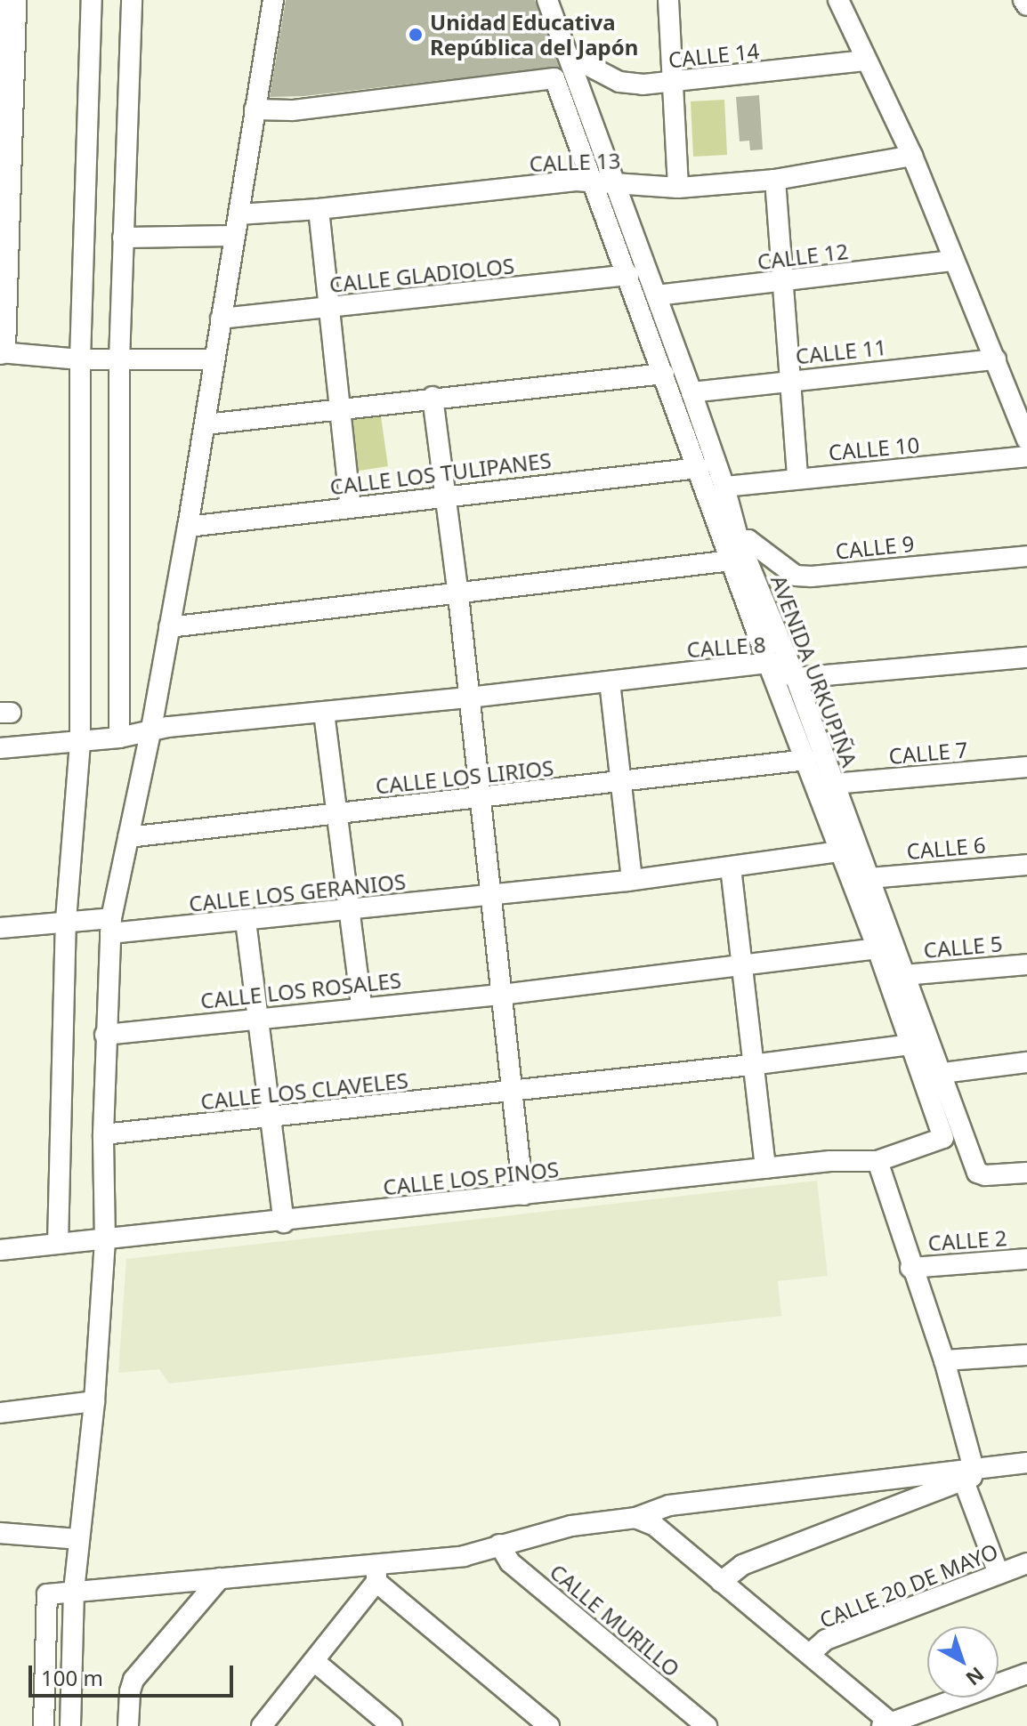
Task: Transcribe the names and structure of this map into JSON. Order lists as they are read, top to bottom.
{
  "streets": {
    "street": [
      "CALLE 14",
      "CALLE 13",
      "CALLE 12",
      "CALLE GLADIOLOS",
      "CALLE 11",
      "CALLE 10",
      "CALLE LOS TULIPANES",
      "CALLE 9",
      "CALLE 8",
      "AVENIDA URKUPIÑA",
      "CALLE 7",
      "CALLE LOS LIRIOS",
      "CALLE 6",
      "CALLE LOS GERANIOS",
      "CALLE 5",
      "CALLE LOS ROSALES",
      "CALLE LOS CLAVELES",
      "CALLE LOS PINOS",
      "CALLE 2",
      "CALLE 20 DE MAYO",
      "CALLE MURILLO"
    ]
  },
  "crossings": [
    ["CALLE 14", "AVENIDA URKUPIÑA"],
    ["CALLE 13", "AVENIDA URKUPIÑA"],
    ["CALLE 12", "AVENIDA URKUPIÑA"],
    ["CALLE 11", "AVENIDA URKUPIÑA"],
    ["CALLE 10", "AVENIDA URKUPIÑA"],
    ["CALLE 9", "AVENIDA URKUPIÑA"],
    ["CALLE 8", "AVENIDA URKUPIÑA"],
    ["AVENIDA URKUPIÑA", "CALLE 7"],
    ["AVENIDA URKUPIÑA", "CALLE 6"],
    ["AVENIDA URKUPIÑA", "CALLE 5"],
    ["AVENIDA URKUPIÑA", "CALLE LOS PINOS"]
  ],
  "places": ["Unidad Educativa República del Japón"],
  "scale_bar": "100 m",
  "north": "bottom right"
}
